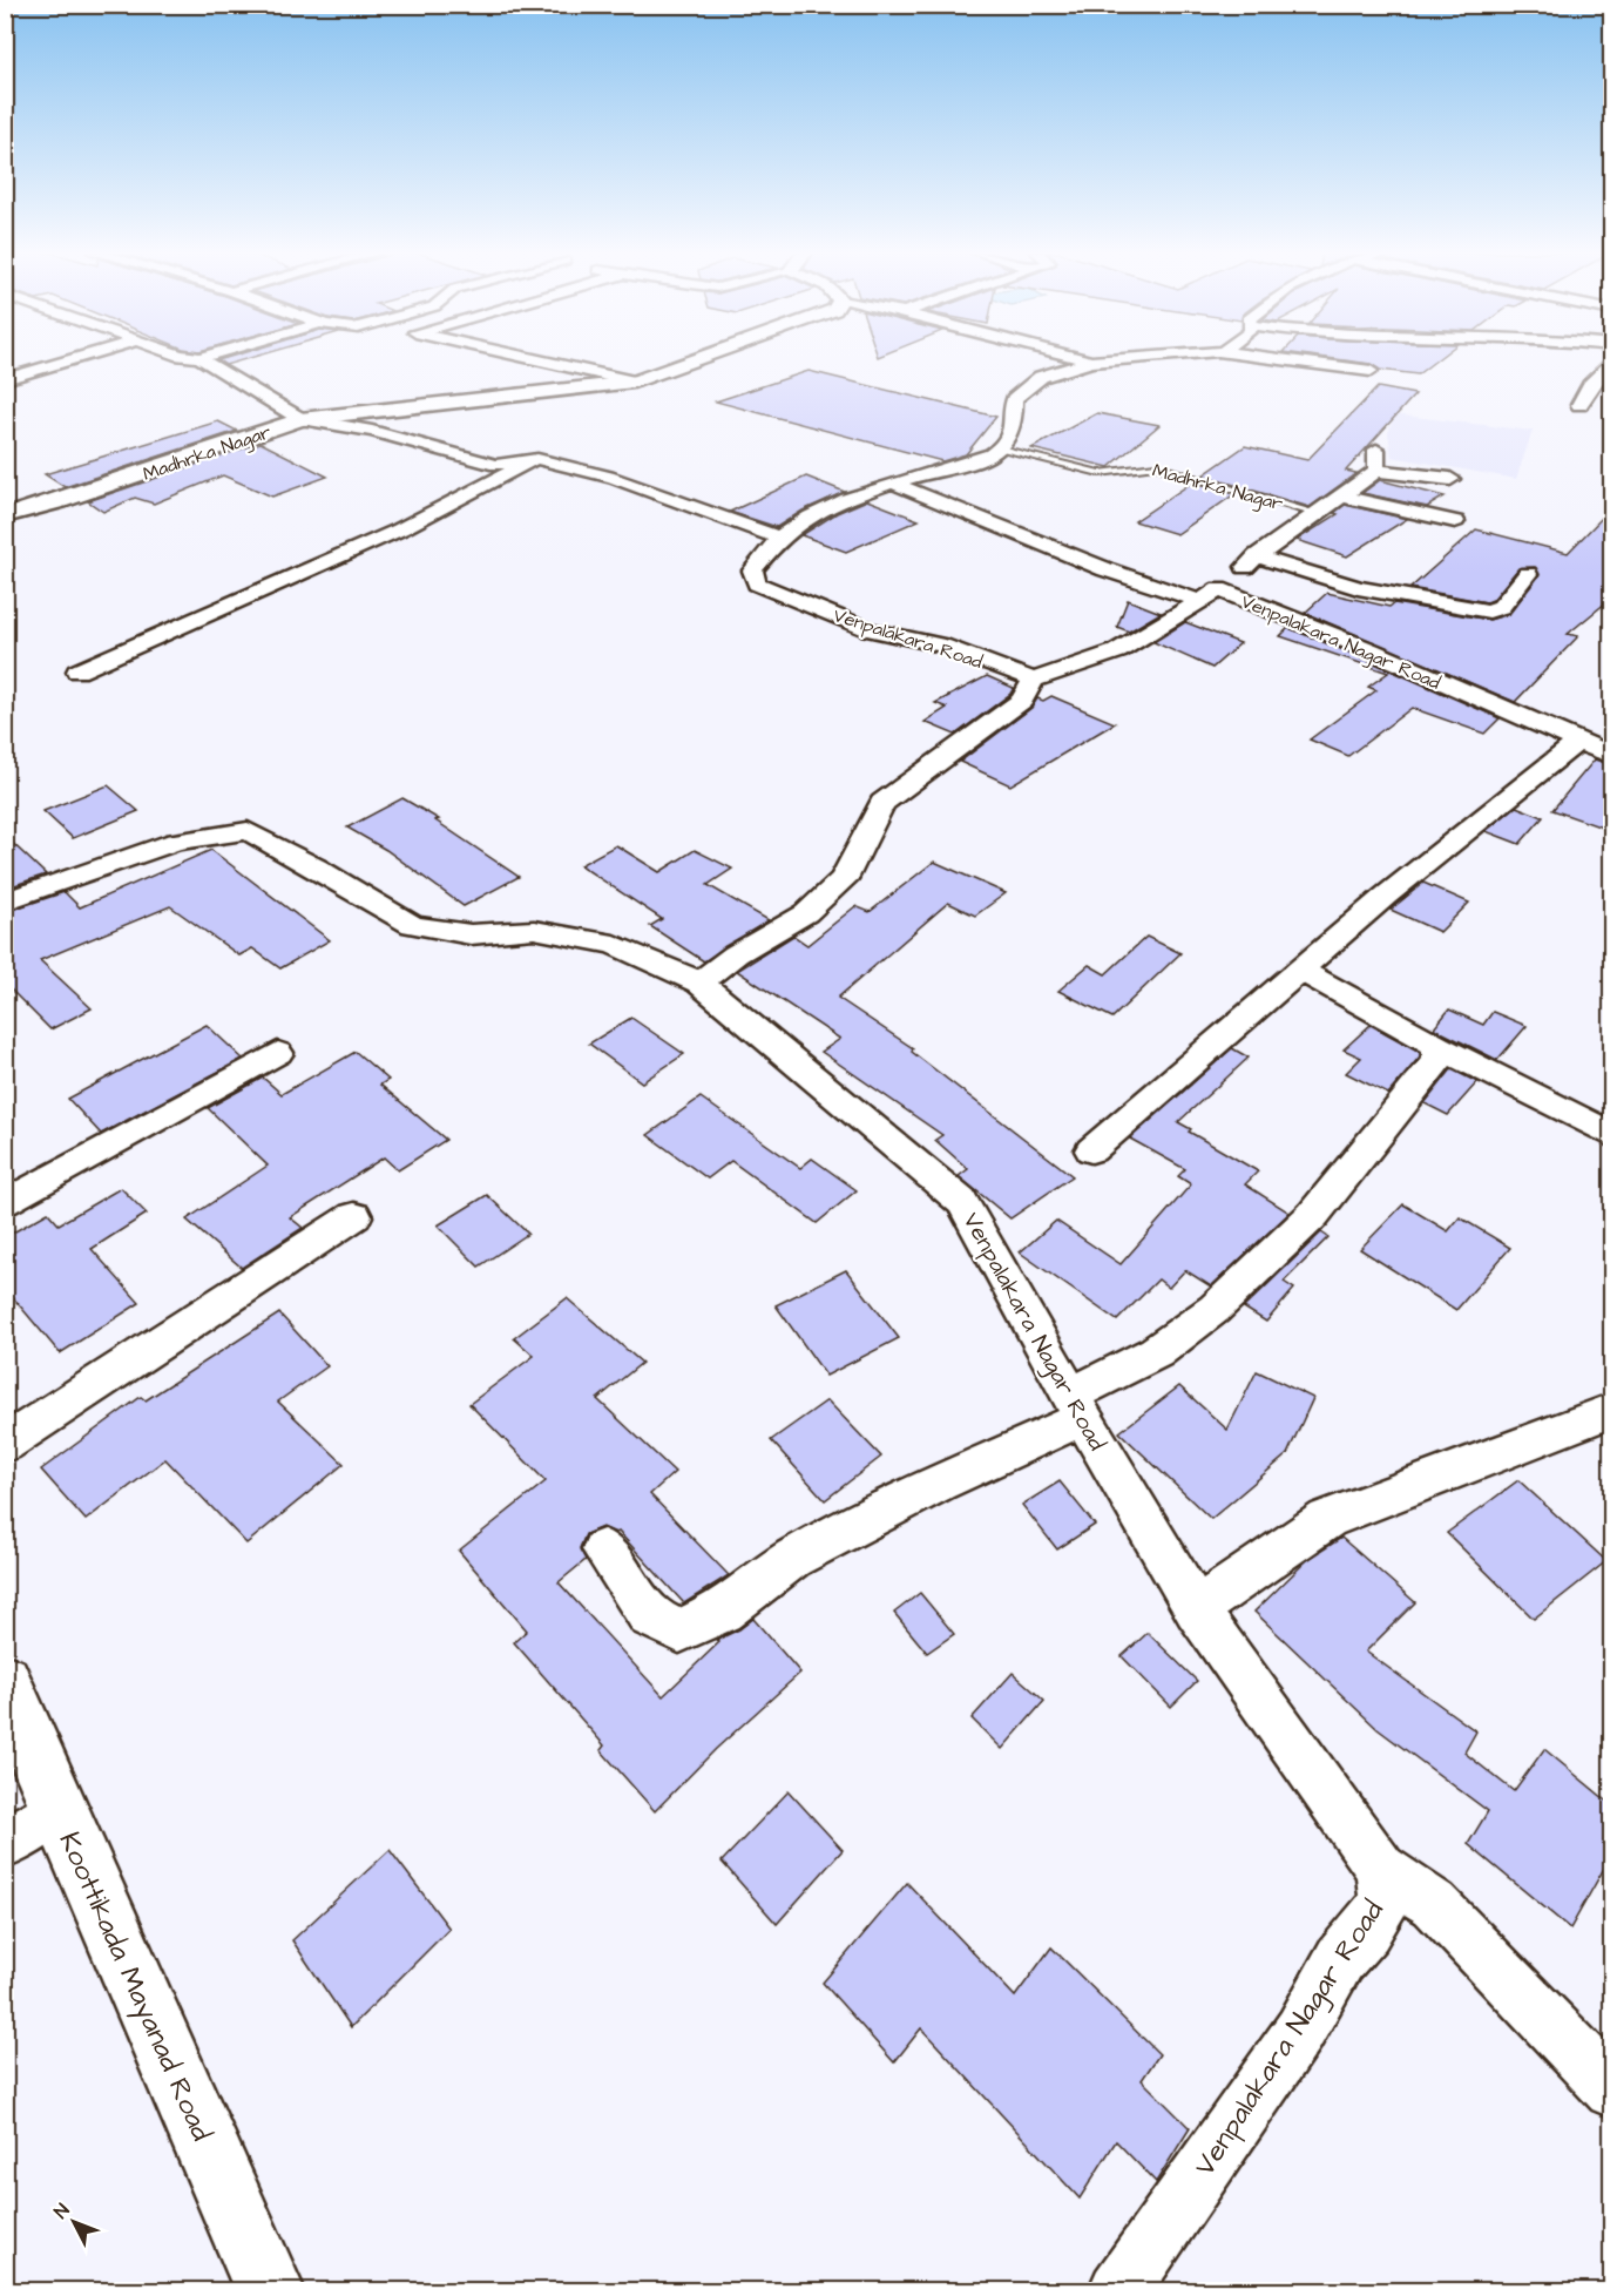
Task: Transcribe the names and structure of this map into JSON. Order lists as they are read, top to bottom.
{
  "streets": {
    "street": [
      "Madhrka Nagar",
      "Venpalakara Road",
      "Venpalakara Nagar Road",
      "Koottikada Mayanad Road"
    ]
  },
  "crossings": [
    ["Madhrka Nagar", "Venpalakara Nagar Road"]
  ],
  "north": "top left"
}
